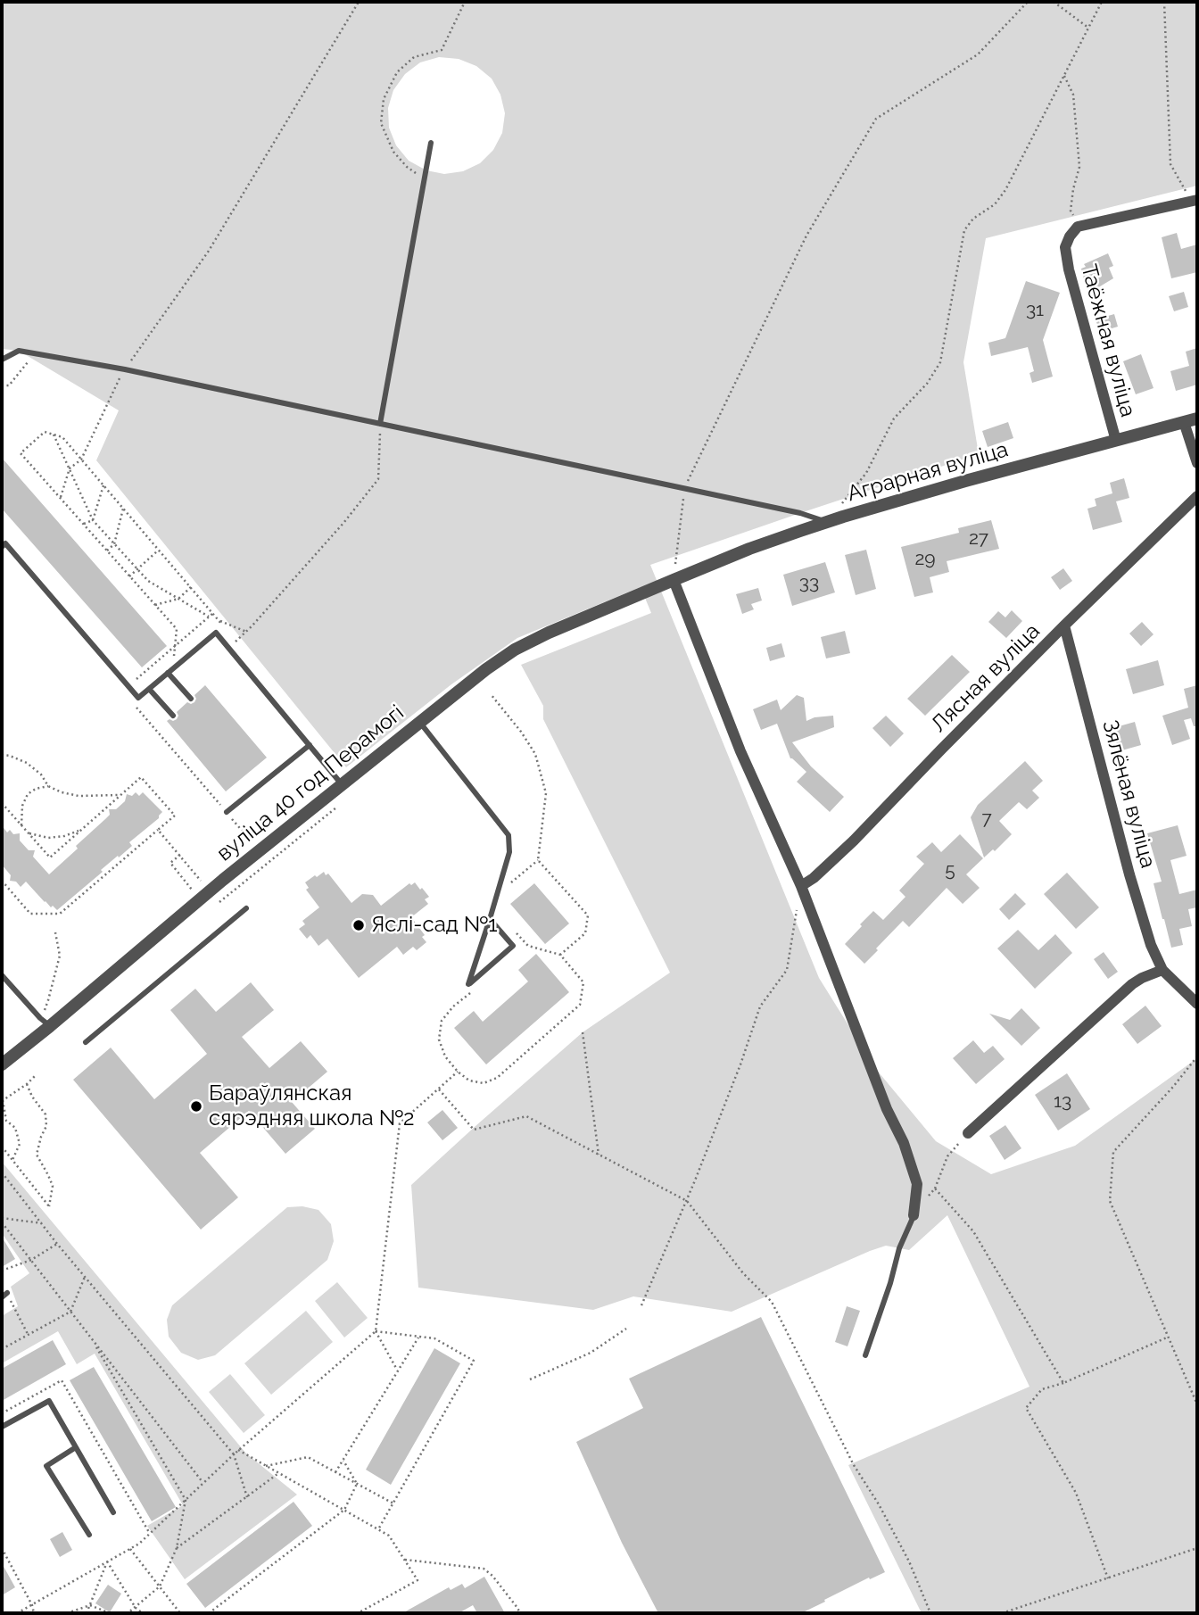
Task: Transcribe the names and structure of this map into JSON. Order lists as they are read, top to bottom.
{
  "streets": {
    "street": [
      "Таёжная вуліца",
      "Аграрная вуліца",
      "Лясная вуліца",
      "вуліца 40 год Перамогі",
      "Зялёная вуліца"
    ]
  },
  "crossings": [
    ["Таёжная вуліца", "Аграрная вуліца"],
    ["Аграрная вуліца", "вуліца 40 год Перамогі"],
    ["Лясная вуліца", "Зялёная вуліца"]
  ],
  "places": ["Яслі-сад №1", "Бараўлянская сярэдняя школа №2"],
  "house_numbers": [
    "31",
    "27",
    "29",
    "33",
    "7",
    "5",
    "13"
  ]
}
